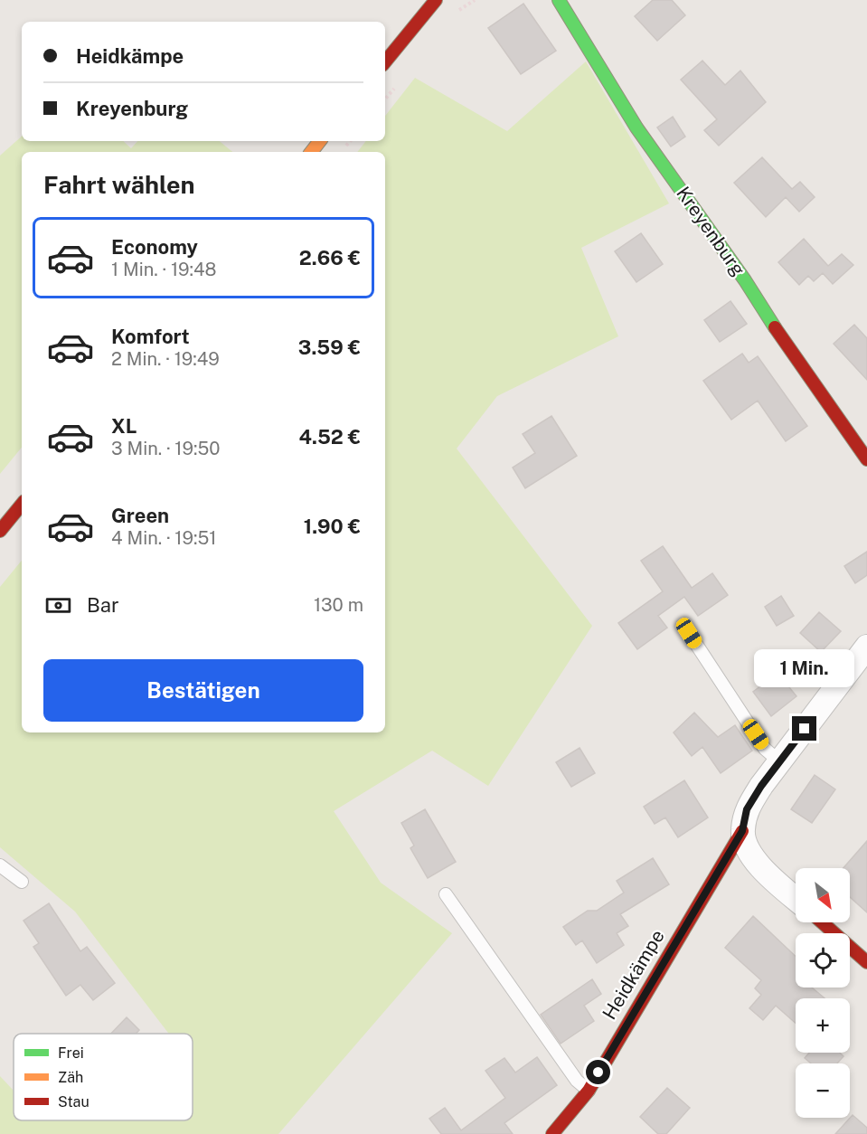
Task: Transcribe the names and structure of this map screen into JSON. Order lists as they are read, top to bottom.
{
  "streets": {
    "street": ["Kreyenburg", "Heidkämpe"]
  },
  "legend": ["Frei", "Zäh", "Stau"],
  "north": "bottom right",
  "page": {
    "banner": ["Heidkämpe", "Kreyenburg"],
    "heading": "Fahrt wählen",
    "list": [
      {
        "name": "Economy",
        "note": "1 Min. · 19:48",
        "value": "2.66 €"
      },
      {
        "name": "Komfort",
        "note": "2 Min. · 19:49",
        "value": "3.59 €"
      },
      {
        "name": "XL",
        "note": "3 Min. · 19:50",
        "value": "4.52 €"
      },
      {
        "name": "Green",
        "note": "4 Min. · 19:51",
        "value": "1.90 €"
      }
    ],
    "pay": ["Bar", "130 m"],
    "buttons": "Bestätigen",
    "bubble": "1 Min.",
    "map_buttons": ["+", "−"]
  }
}
